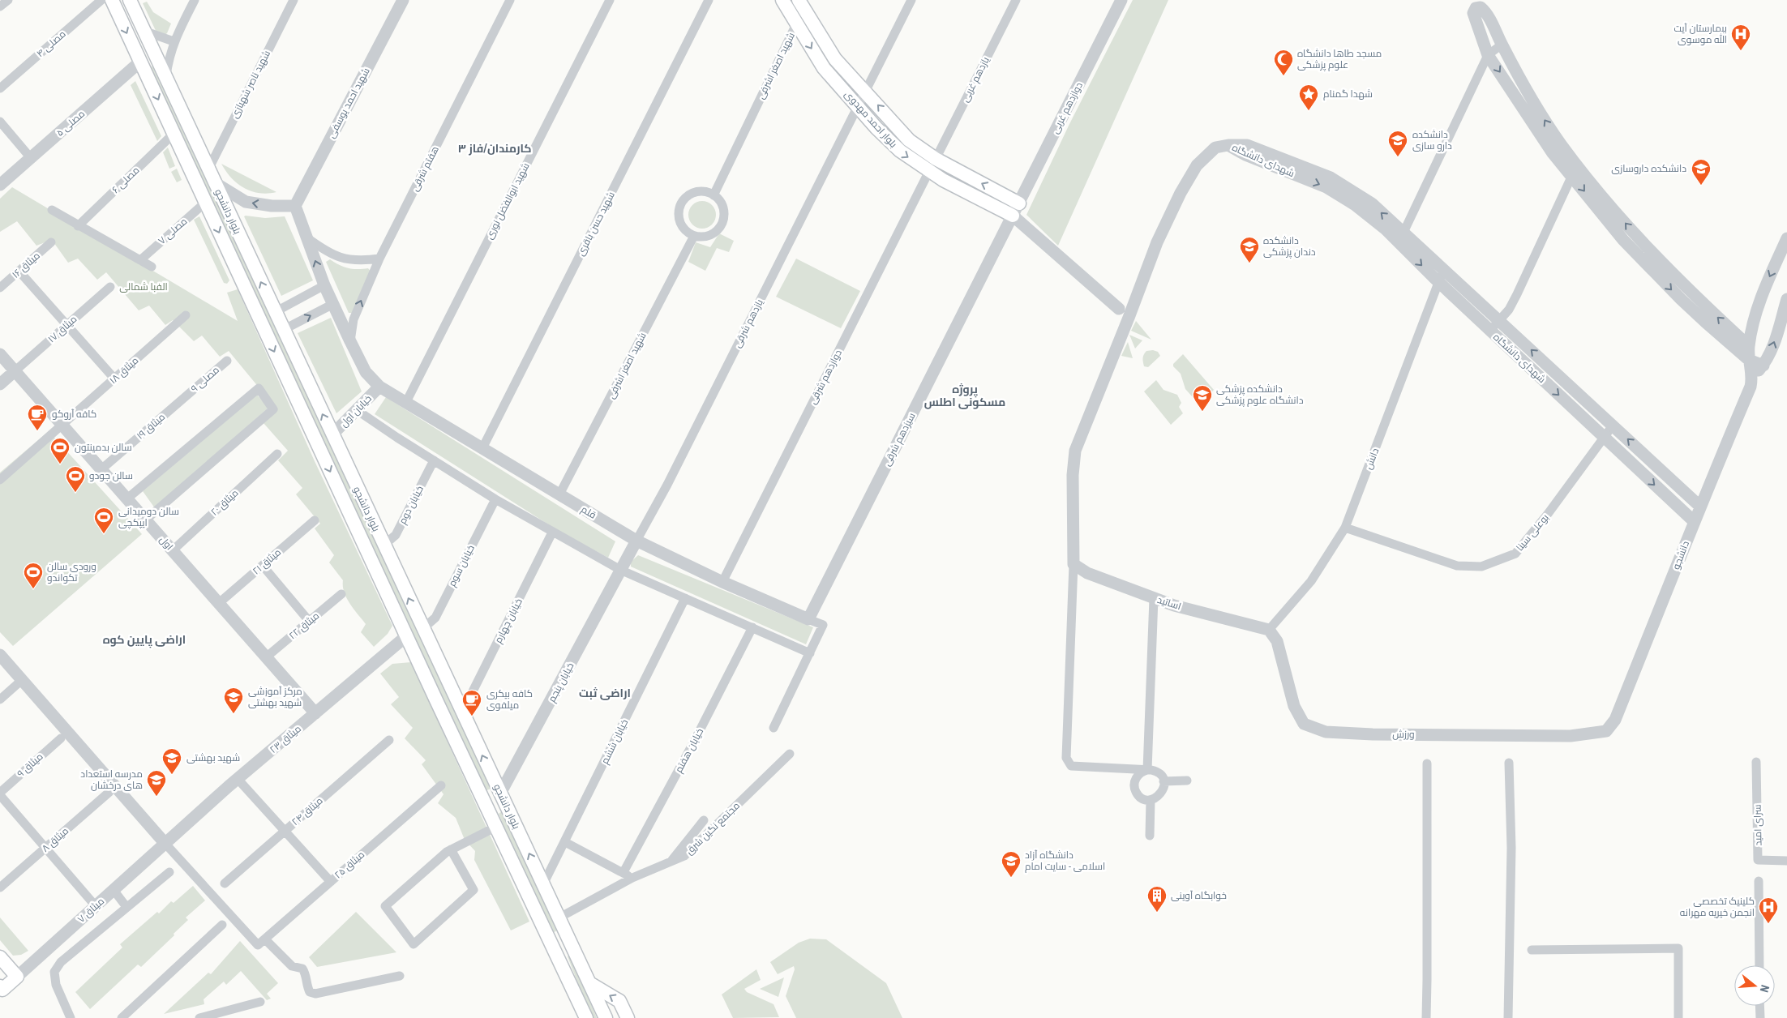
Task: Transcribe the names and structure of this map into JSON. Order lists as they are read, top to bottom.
{
  "streets": {
    "main road": ["بلوار احمد مهدوی", "بلوار دانشجو"],
    "street": [
      "مصلی ۴",
      "شهید اصغر اشرفی",
      "یازدهم غربی",
      "شهید ناصر شهبازی",
      "شهید احمد یوسفی",
      "دوازدهم غربی",
      "مصلی ۵",
      "شهدای دانشگاه",
      "هفتم شرقی",
      "مصلی ۶",
      "شهید ابوالفضل نوری",
      "شهید حسن باقری",
      "مصلی ۷",
      "میثاق ۱۶",
      "یازدهم شرقی",
      "میثاق ۱۷",
      "میثاق ۱۸",
      "دوازدهم شرقی",
      "مصلی ۹",
      "خیابان اول",
      "میثاق ۱۹",
      "سیزدهم شرقی",
      "دانش",
      "میثاق ۲۰",
      "خیابان دوم",
      "قلم",
      "بوعلی سینا",
      "اول",
      "دانشجو",
      "میثاق ۲۱",
      "خیابان سوم",
      "اساتید",
      "خیابان چهارم",
      "میثاق ۲۲",
      "خیابان پنجم",
      "ورزش",
      "میثاق ۲۳",
      "خیابان ششم",
      "خیابان هفتم",
      "میثاق ۹",
      "میثاق ۲۴",
      "سرای امید",
      "مجتمع نگین شرق",
      "میثاق ۸",
      "میثاق ۲۵",
      "میثاق ۷"
    ]
  },
  "crossings": [
    ["شهید اصغر اشرفی", "بلوار احمد مهدوی"],
    ["شهید اصغر اشرفی", "قلم"],
    ["یازدهم غربی", "بلوار احمد مهدوی"],
    ["شهید ناصر شهبازی", "بلوار دانشجو"],
    ["شهید احمد یوسفی", "قلم"],
    ["دوازدهم غربی", "بلوار احمد مهدوی"],
    ["دوازدهم غربی", "سیزدهم شرقی"],
    ["بلوار احمد مهدوی", "یازدهم شرقی"],
    ["بلوار احمد مهدوی", "دوازدهم شرقی"],
    ["بلوار احمد مهدوی", "سیزدهم شرقی"],
    ["مصلی ۵", "بلوار دانشجو"],
    ["شهدای دانشگاه", "دانش"],
    ["شهدای دانشگاه", "بوعلی سینا"],
    ["شهدای دانشگاه", "دانشجو"],
    ["شهدای دانشگاه", "اساتید"],
    ["هفتم شرقی", "قلم"],
    ["مصلی ۶", "بلوار دانشجو"],
    ["شهید ابوالفضل نوری", "قلم"],
    ["بلوار دانشجو", "مصلی ۷"],
    ["بلوار دانشجو", "خیابان اول"],
    ["بلوار دانشجو", "خیابان دوم"],
    ["بلوار دانشجو", "خیابان سوم"],
    ["بلوار دانشجو", "خیابان چهارم"],
    ["بلوار دانشجو", "خیابان پنجم"],
    ["بلوار دانشجو", "میثاق ۲۳"],
    ["بلوار دانشجو", "خیابان ششم"],
    ["بلوار دانشجو", "مجتمع نگین شرق"],
    ["شهید حسن باقری", "قلم"],
    ["یازدهم شرقی", "قلم"],
    ["یازدهم شرقی", "خیابان پنجم"],
    ["میثاق ۱۷", "اول"],
    ["میثاق ۱۸", "اول"],
    ["دوازدهم شرقی", "قلم"],
    ["مصلی ۹", "میثاق ۱۹"],
    ["خیابان اول", "قلم"],
    ["میثاق ۱۹", "اول"],
    ["سیزدهم شرقی", "قلم"],
    ["دانش", "بوعلی سینا"],
    ["دانش", "اساتید"],
    ["دانش", "ورزش"],
    ["میثاق ۲۰", "اول"],
    ["قلم", "خیابان پنجم"],
    ["اول", "میثاق ۲۱"],
    ["اول", "میثاق ۲۲"],
    ["اول", "میثاق ۲۳"],
    ["دانشجو", "ورزش"],
    ["اساتید", "ورزش"],
    ["میثاق ۲۳", "میثاق ۷"]
  ],
  "districts": [
    "کارمندان/فاز ۳",
    "پروژه مسکونی اطلس",
    "اراضی پایین کوه",
    "اراضی ثبت"
  ],
  "parks": ["الفبا شمالی"],
  "places": {
    "hospital": ["بیمارستان آیت الله موسوی", "کلینیک تخصصی انجمن خیریه مهرانه"],
    "mosque": ["مسجد طاها دانشگاه علوم پزشکی"],
    "place": ["شهدا گمنام"],
    "school or university": [
      "دانشکده دارو سازی",
      "دانشکده داروسازی",
      "دانشکده دندان پزشکی",
      "دانشکده پزشکی دانشگاه علوم پزشکی",
      "مرکز آموزشی شهید بهشتی",
      "شهید بهشتی",
      "مدرسه استعداد های درخشان",
      "دانشگاه آزاد اسلامی - سایت امام"
    ],
    "cafe": ["کافه آروکو", "کافه بیکری میلفوی"],
    "sports": [
      "سالن بدمینتون",
      "سالن جودو",
      "سالن دومیدانی ایپکچی",
      "ورودی سالن تکواندو"
    ],
    "building": ["خوابگاه آوینی"]
  },
  "north": "right"
}
